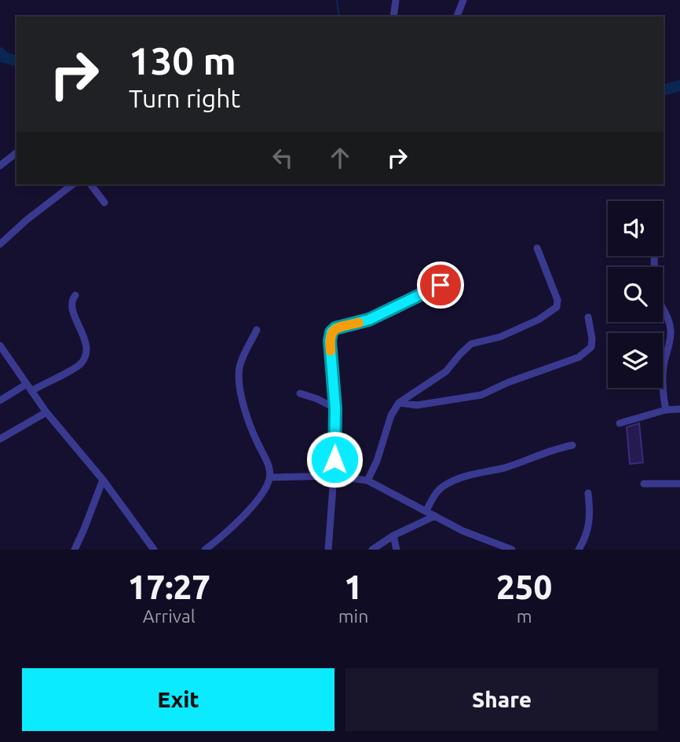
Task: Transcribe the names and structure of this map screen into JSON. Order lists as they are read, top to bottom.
{
  "page": {
    "turn": ["130 m", "Turn right"],
    "eta": [
      "17:27",
      "Arrival",
      "1",
      "min",
      "250",
      "m"
    ],
    "buttons": ["Exit", "Share"]
  }
}
